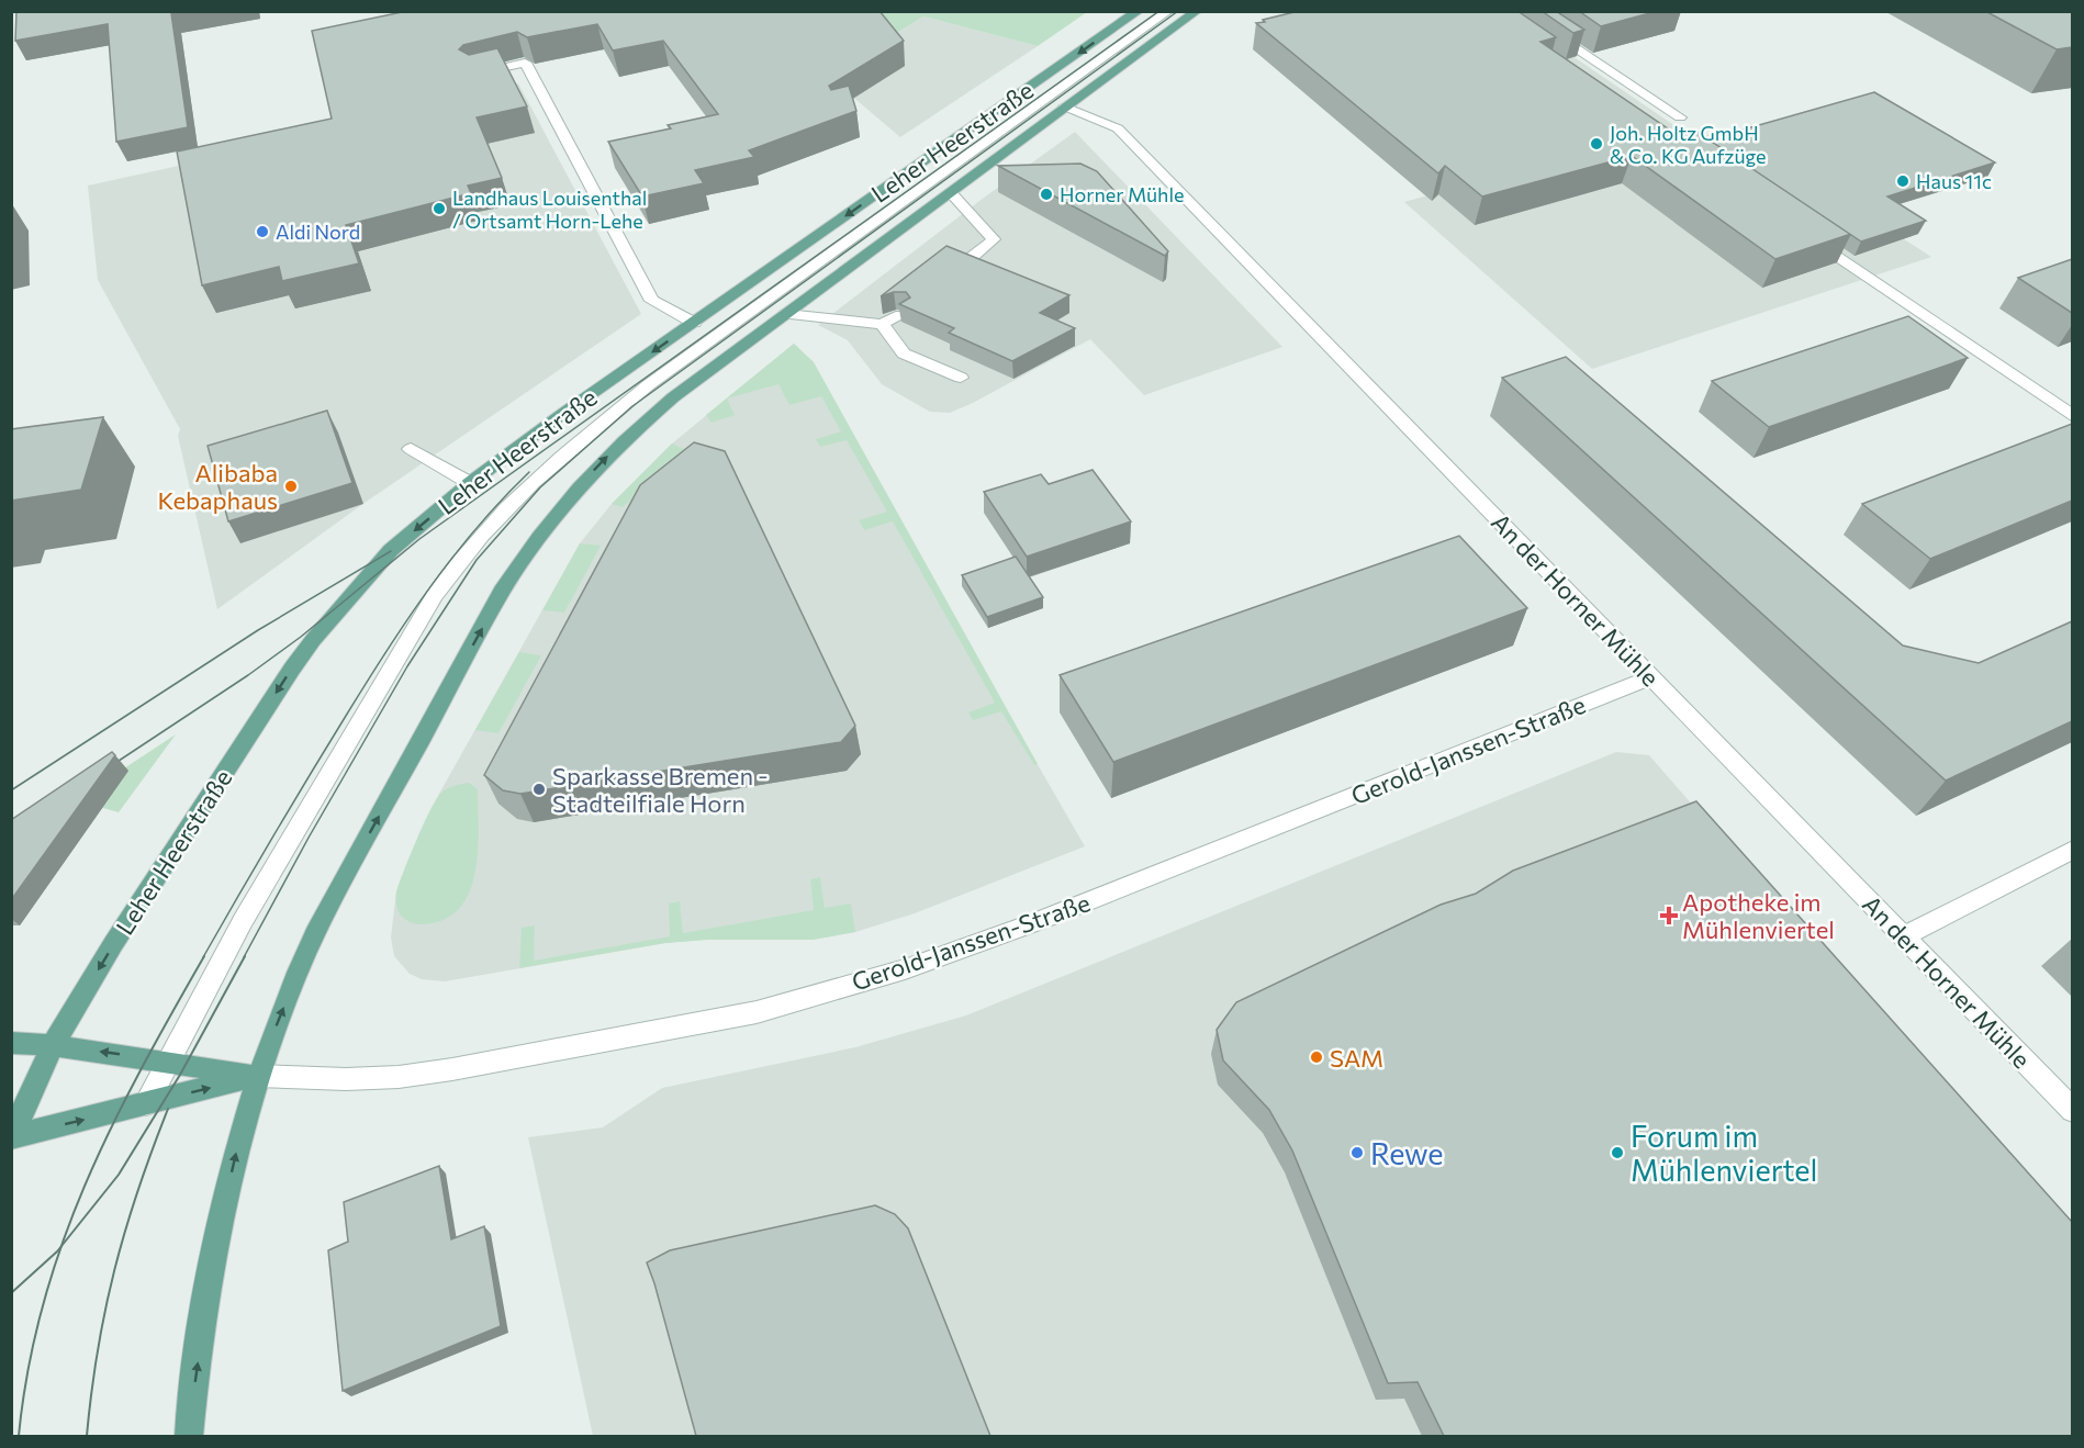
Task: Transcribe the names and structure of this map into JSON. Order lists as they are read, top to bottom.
{
  "streets": {
    "main road": ["Leher Heerstraße"],
    "street": ["An der Horner Mühle", "Gerold-Janssen-Straße"]
  },
  "crossings": [
    ["Leher Heerstraße", "An der Horner Mühle"],
    ["Leher Heerstraße", "Gerold-Janssen-Straße"],
    ["An der Horner Mühle", "Gerold-Janssen-Straße"]
  ],
  "places": {
    "other": [
      "Joh. Holtz GmbH & Co. KG Aufzüge",
      "Haus 11c",
      "Horner Mühle",
      "Landhaus Louisenthal / Ortsamt Horn-Lehe",
      "Aldi Nord",
      "Alibaba Kebaphaus",
      "Sparkasse Bremen - Stadteilfiale Horn",
      "SAM",
      "Rewe",
      "Forum im Mühlenviertel"
    ],
    "health": ["Apotheke im Mühlenviertel"]
  }
}
